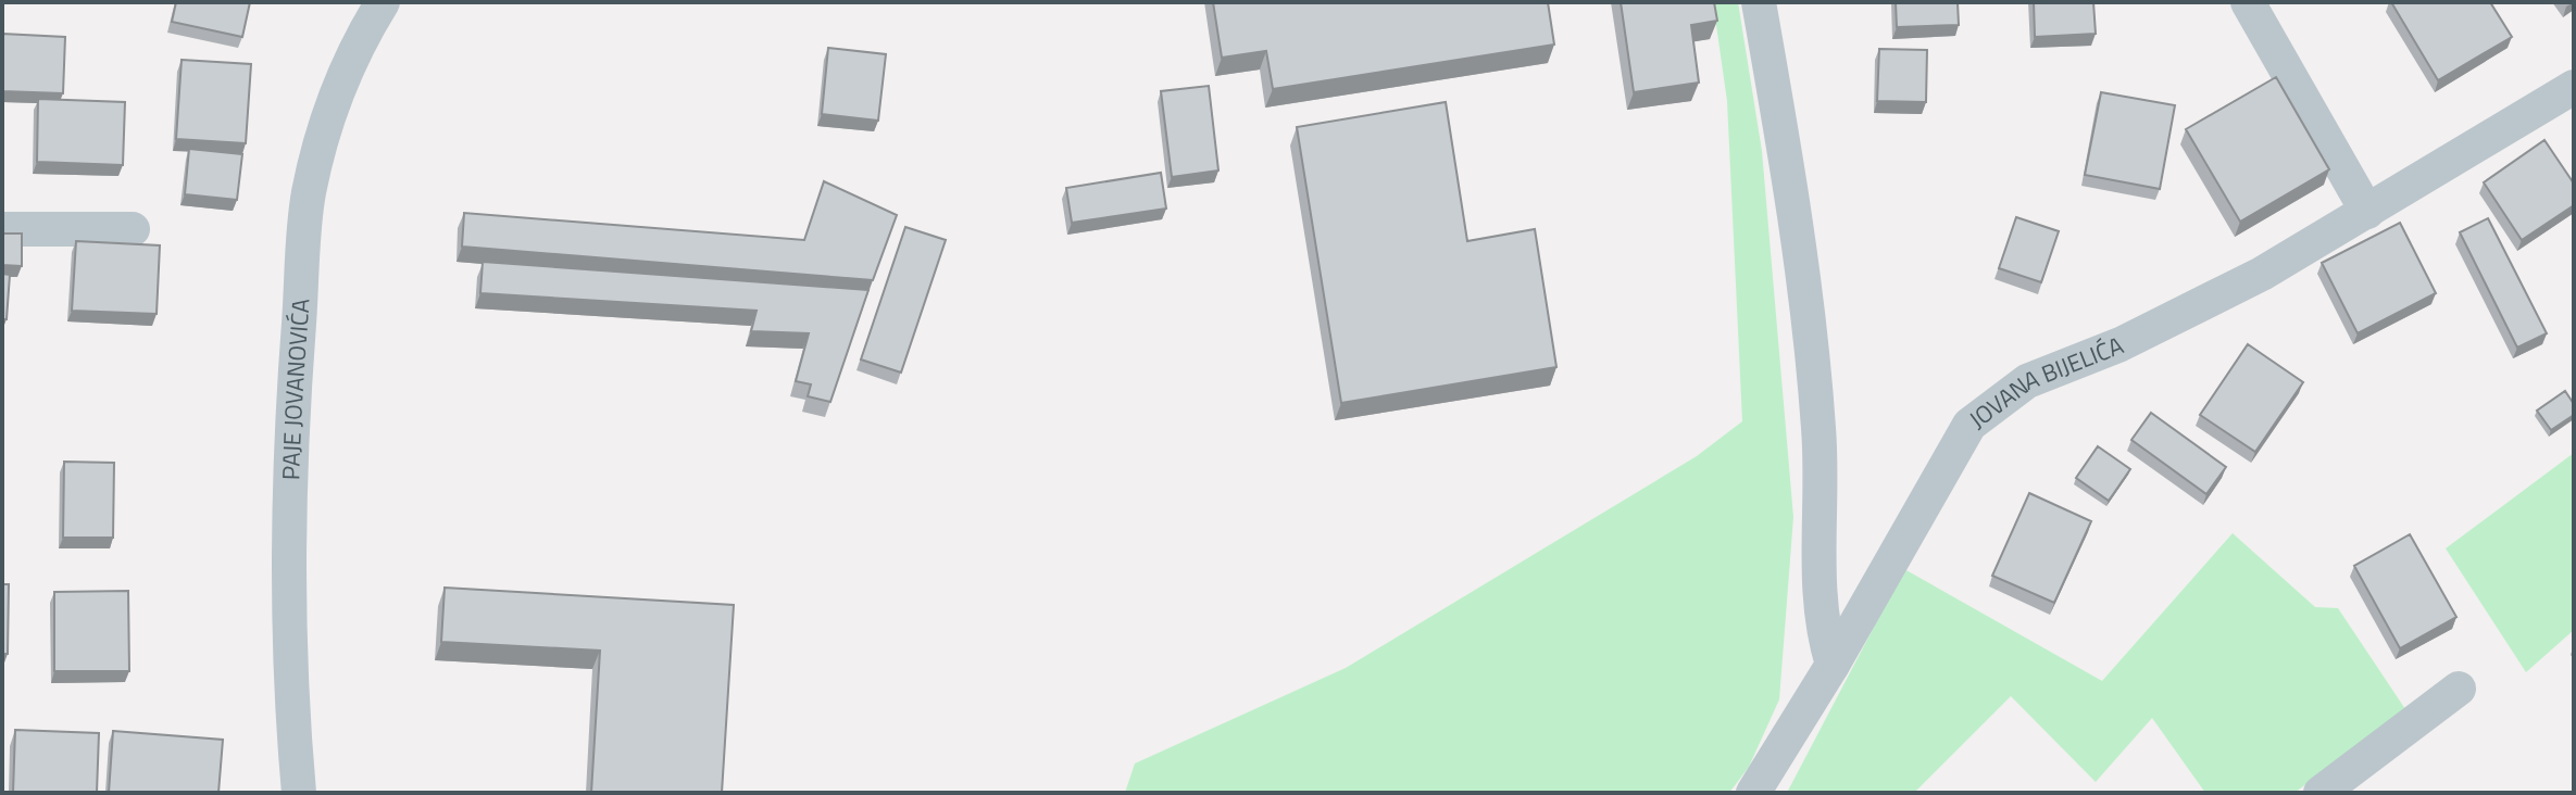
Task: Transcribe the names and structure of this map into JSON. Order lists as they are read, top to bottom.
{
  "streets": {
    "street": ["JOVANA BIJELIĆA", "PAJE JOVANOVIĆA"]
  }
}
